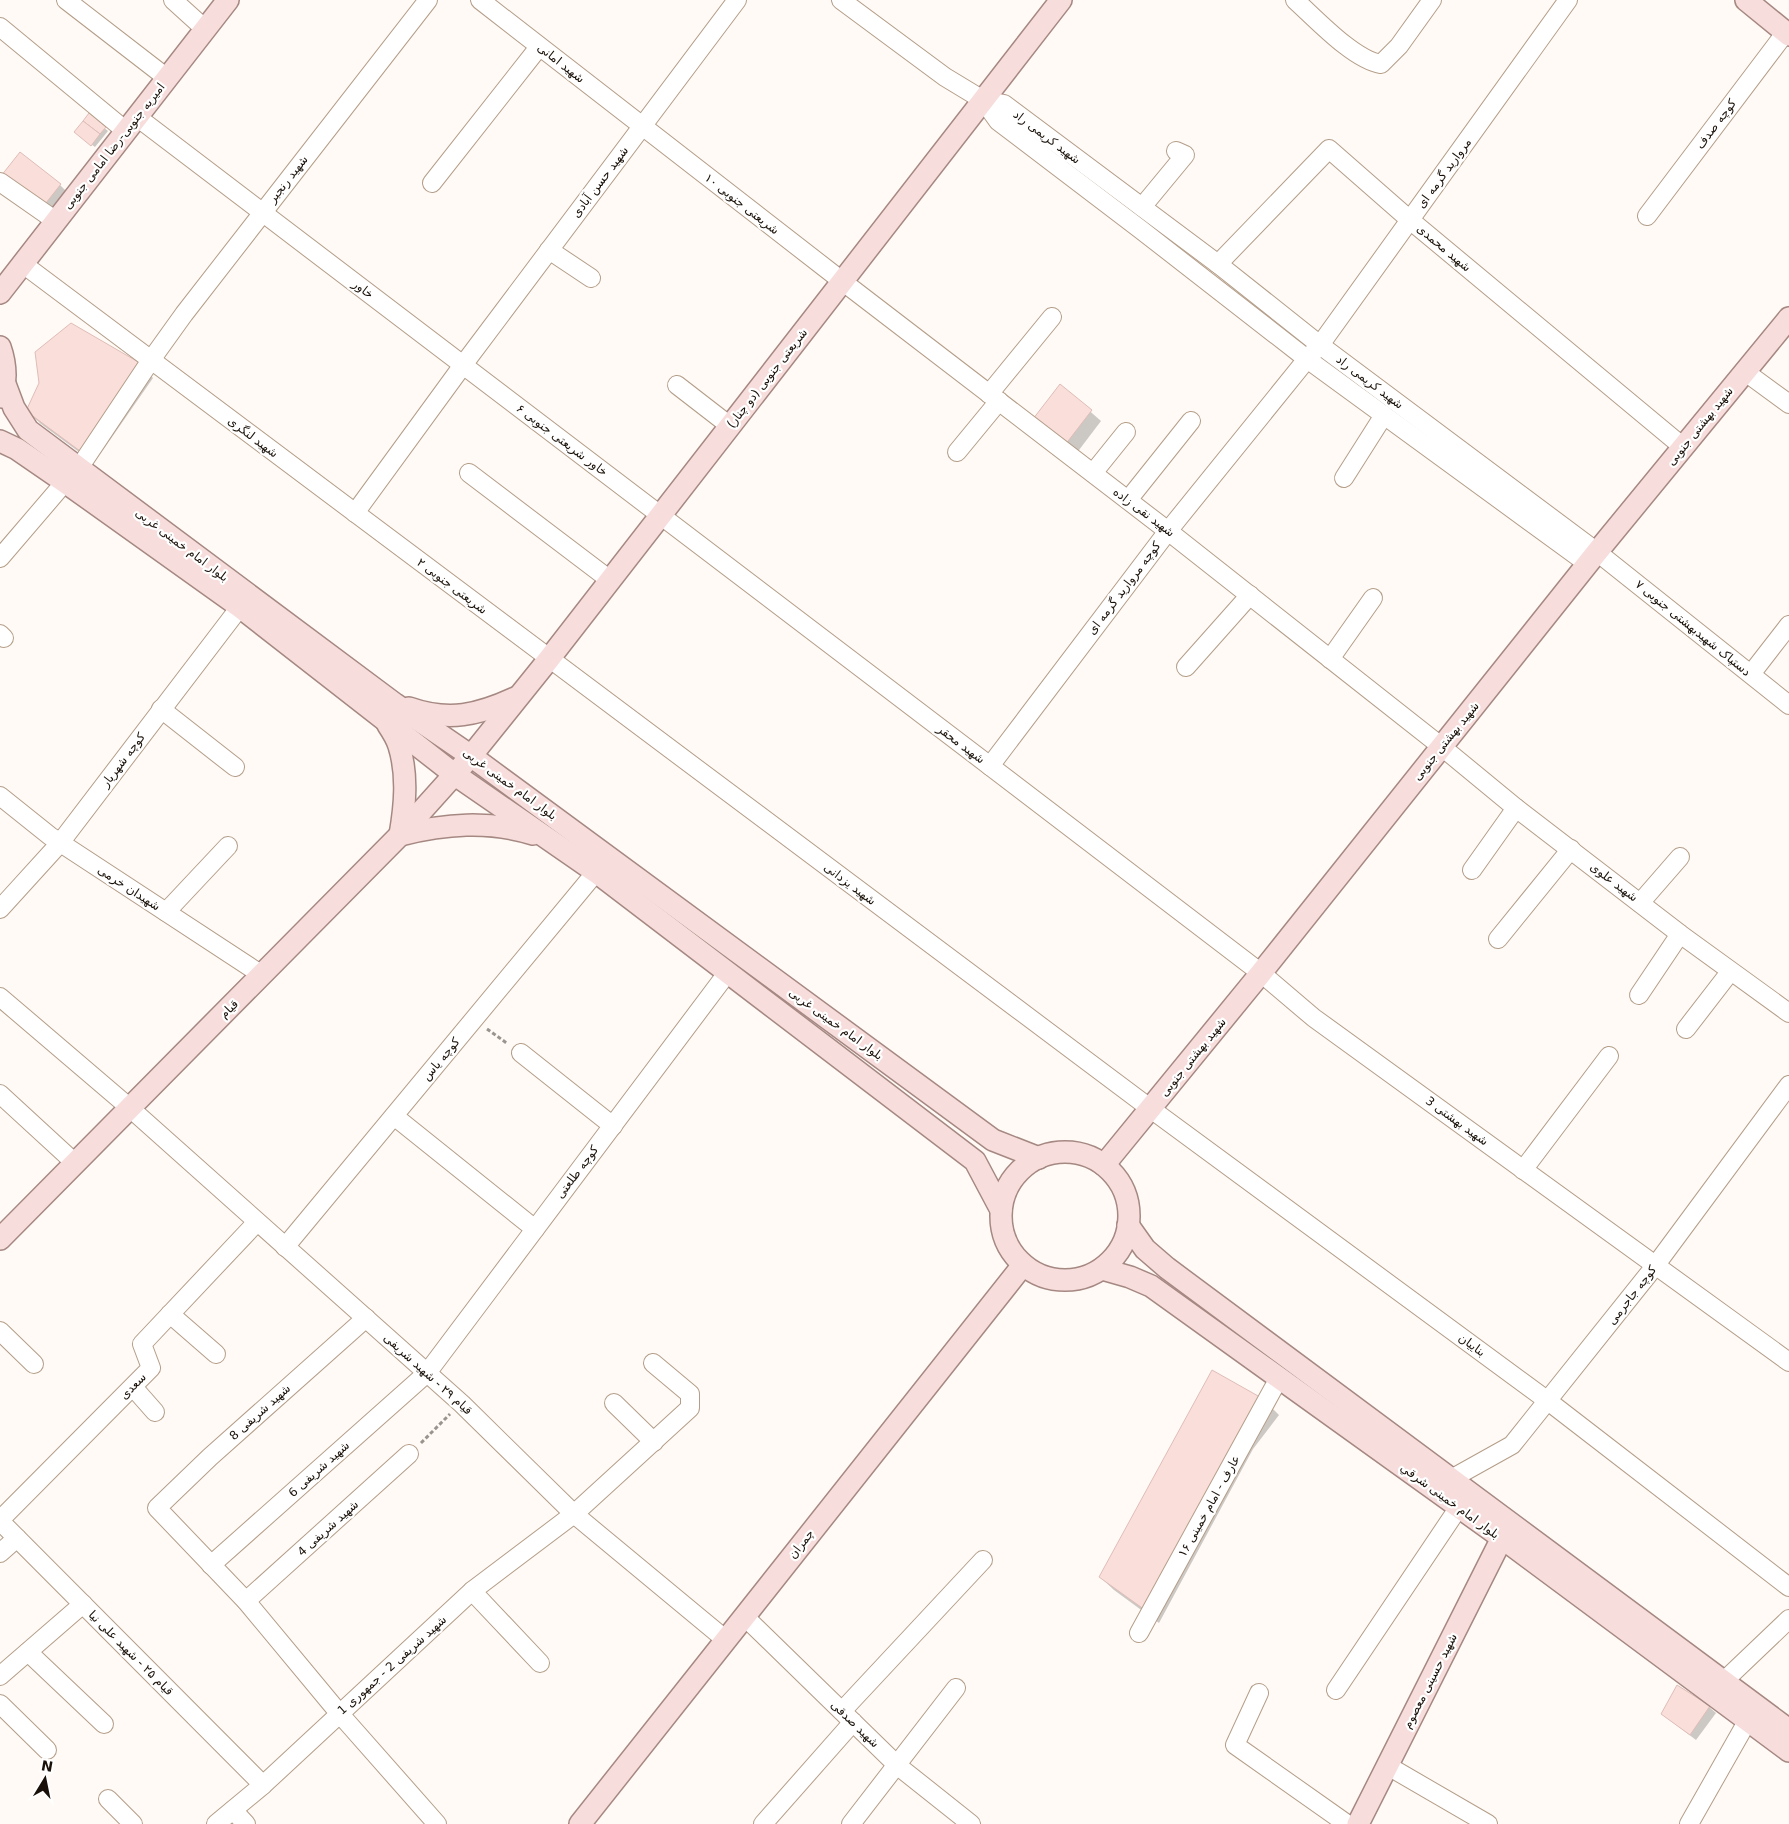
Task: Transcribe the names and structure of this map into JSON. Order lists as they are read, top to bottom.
{
  "streets": {
    "main road": [
      "امیریه جنوبی-رضا امامی جنوبی",
      "شریعتی جنوبی (دو چنار)",
      "شهید بهشتی جنوبی",
      "بلوار امام خمینی غربی",
      "قیام",
      "بلوار امام خمینی شرقي",
      "چمران",
      "شهید حسینی معصوم"
    ],
    "street": [
      "شهید امانی",
      "کوچه صدف",
      "شهید کریمی راد",
      "مروارید گرمه ای",
      "شهید رنجبر",
      "شهید حسن آبادی",
      "شریعتی جنوبی ۱۰",
      "شهید محمدی",
      "خاور",
      "شهید لنگری",
      "خاور شریعتی جنوبی ۶",
      "شهید نقی زاده",
      "شریعتی جنوبی ۲",
      "کوچه مروارید گرمه ای",
      "دستپاک شهیدبهشتی جنوبی ۷",
      "شهید محقر",
      "کوچه شهریار",
      "شهید علوی",
      "شهید یزدانی",
      "شهیدان خرمی",
      "کوچه یاس",
      "شهید بهشتی 3",
      "کوچه طلعتی",
      "کوچه جاجرمی",
      "بناییان",
      "قیام ۲۹ - شهید شریفی",
      "سعدی",
      "شهید شریفی 8",
      "شهید شریفی 6",
      "عارف - امام خمینی ۱۶",
      "شهید شریفی 4",
      "قیام ۲۵ - شهید علی نیا",
      "شهید شریفی 2 - جمهوری 1",
      "شهید صدقی"
    ]
  },
  "crossings": [
    ["شهید امانی", "شهید حسن آبادی"],
    ["شهید امانی", "شریعتی جنوبی ۱۰"],
    ["شهید کریمی راد", "مروارید گرمه ای"],
    ["شهید کریمی راد", "شهید محمدی"],
    ["شهید کریمی راد", "شریعتی جنوبی (دو چنار)"],
    ["شهید کریمی راد", "شهید بهشتی جنوبی"],
    ["شهید کریمی راد", "کوچه مروارید گرمه ای"],
    ["شهید کریمی راد", "دستپاک شهیدبهشتی جنوبی ۷"],
    ["امیریه جنوبی-رضا امامی جنوبی", "خاور"],
    ["امیریه جنوبی-رضا امامی جنوبی", "شهید لنگری"],
    ["مروارید گرمه ای", "شهید محمدی"],
    ["مروارید گرمه ای", "کوچه مروارید گرمه ای"],
    ["شهید رنجبر", "خاور"],
    ["شهید رنجبر", "شهید لنگری"],
    ["شهید رنجبر", "بلوار امام خمینی غربی"],
    ["شهید حسن آبادی", "شریعتی جنوبی ۱۰"],
    ["شهید حسن آبادی", "خاور"],
    ["شهید حسن آبادی", "شهید لنگری"],
    ["شهید حسن آبادی", "خاور شریعتی جنوبی ۶"],
    ["شهید حسن آبادی", "شریعتی جنوبی ۲"],
    ["شریعتی جنوبی ۱۰", "شریعتی جنوبی (دو چنار)"],
    ["شریعتی جنوبی ۱۰", "شهید نقی زاده"],
    ["شهید محمدی", "شهید بهشتی جنوبی"],
    ["خاور", "خاور شریعتی جنوبی ۶"],
    ["شریعتی جنوبی (دو چنار)", "خاور شریعتی جنوبی ۶"],
    ["شریعتی جنوبی (دو چنار)", "شهید نقی زاده"],
    ["شریعتی جنوبی (دو چنار)", "بلوار امام خمینی غربی"],
    ["شریعتی جنوبی (دو چنار)", "شریعتی جنوبی ۲"],
    ["شریعتی جنوبی (دو چنار)", "شهید محقر"],
    ["شریعتی جنوبی (دو چنار)", "شهید یزدانی"],
    ["شریعتی جنوبی (دو چنار)", "قیام"],
    ["شهید بهشتی جنوبی", "شهید نقی زاده"],
    ["شهید بهشتی جنوبی", "بلوار امام خمینی غربی"],
    ["شهید بهشتی جنوبی", "دستپاک شهیدبهشتی جنوبی ۷"],
    ["شهید بهشتی جنوبی", "شهید محقر"],
    ["شهید بهشتی جنوبی", "شهید علوی"],
    ["شهید بهشتی جنوبی", "شهید یزدانی"],
    ["شهید بهشتی جنوبی", "شهید بهشتی 3"],
    ["شهید بهشتی جنوبی", "بناییان"],
    ["شهید بهشتی جنوبی", "بلوار امام خمینی شرقي"],
    ["شهید بهشتی جنوبی", "چمران"],
    ["شهید لنگری", "شریعتی جنوبی ۲"],
    ["خاور شریعتی جنوبی ۶", "شهید محقر"],
    ["شهید نقی زاده", "کوچه مروارید گرمه ای"],
    ["شهید نقی زاده", "شهید علوی"],
    ["بلوار امام خمینی غربی", "کوچه شهریار"],
    ["بلوار امام خمینی غربی", "قیام"],
    ["بلوار امام خمینی غربی", "کوچه یاس"],
    ["بلوار امام خمینی غربی", "کوچه طلعتی"],
    ["بلوار امام خمینی غربی", "بلوار امام خمینی شرقي"],
    ["بلوار امام خمینی غربی", "چمران"],
    ["شریعتی جنوبی ۲", "شهید یزدانی"],
    ["کوچه مروارید گرمه ای", "شهید محقر"],
    ["شهید محقر", "شهید بهشتی 3"],
    ["کوچه شهریار", "شهیدان خرمی"],
    ["شهید یزدانی", "بناییان"],
    ["شهیدان خرمی", "قیام"],
    ["قیام", "قیام ۲۹ - شهید شریفی"],
    ["کوچه یاس", "قیام ۲۹ - شهید شریفی"],
    ["شهید بهشتی 3", "کوچه جاجرمی"],
    ["کوچه طلعتی", "قیام ۲۹ - شهید شریفی"],
    ["کوچه طلعتی", "شهید شریفی 6"],
    ["کوچه جاجرمی", "بناییان"],
    ["کوچه جاجرمی", "بلوار امام خمینی شرقي"],
    ["قیام ۲۹ - شهید شریفی", "سعدی"],
    ["قیام ۲۹ - شهید شریفی", "شهید شریفی 8"],
    ["قیام ۲۹ - شهید شریفی", "شهید شریفی 6"],
    ["قیام ۲۹ - شهید شریفی", "چمران"],
    ["قیام ۲۹ - شهید شریفی", "شهید شریفی 2 - جمهوری 1"],
    ["سعدی", "قیام ۲۵ - شهید علی نیا"],
    ["شهید شریفی 8", "شهید شریفی 6"],
    ["بلوار امام خمینی شرقي", "عارف - امام خمینی ۱۶"],
    ["بلوار امام خمینی شرقي", "چمران"],
    ["بلوار امام خمینی شرقي", "شهید حسینی معصوم"],
    ["چمران", "شهید صدقی"],
    ["قیام ۲۵ - شهید علی نیا", "شهید شریفی 2 - جمهوری 1"]
  ],
  "north": "top"
}
